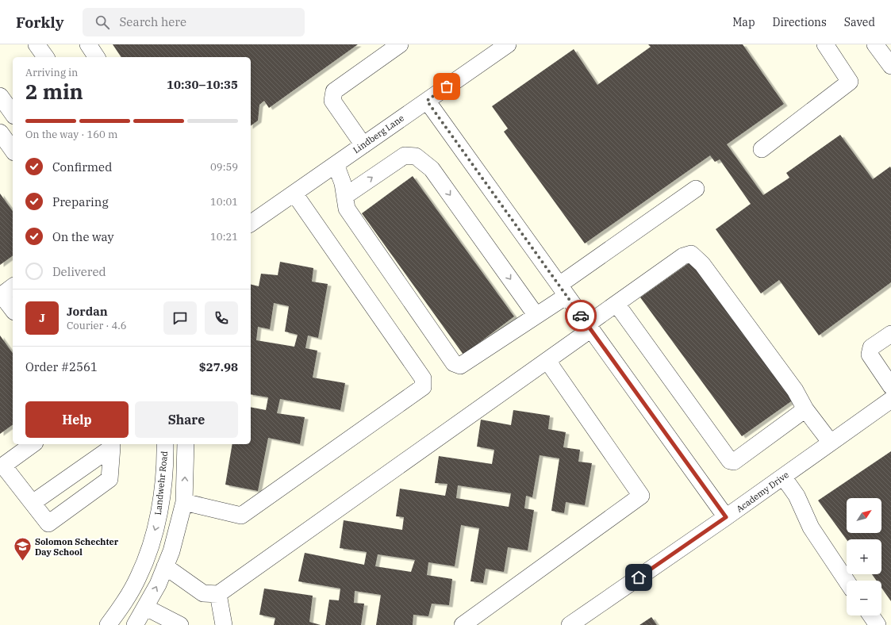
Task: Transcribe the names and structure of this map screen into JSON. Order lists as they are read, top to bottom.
{
  "streets": {
    "street": ["Lindberg Lane", "Landwehr Road", "Academy Drive"]
  },
  "places": {
    "school or university": ["Solomon Schechter Day School"]
  },
  "north": "top right",
  "page": {
    "header": "Forkly",
    "search": "Search here",
    "nav": ["Map", "Directions", "Saved"],
    "heading": ["2 min", "Arriving in", "10:30–10:35"],
    "panel": [
      "Jordan",
      "Courier · 4.6",
      "Order #2561",
      "$27.98"
    ],
    "bar": "On the way · 160 m",
    "list": [
      ["Confirmed", "09:59"],
      ["Preparing", "10:01"],
      ["On the way", "10:21"],
      "Delivered"
    ],
    "round": "J",
    "buttons": ["Help", "Share"],
    "map_buttons": ["+", "−"]
  }
}
